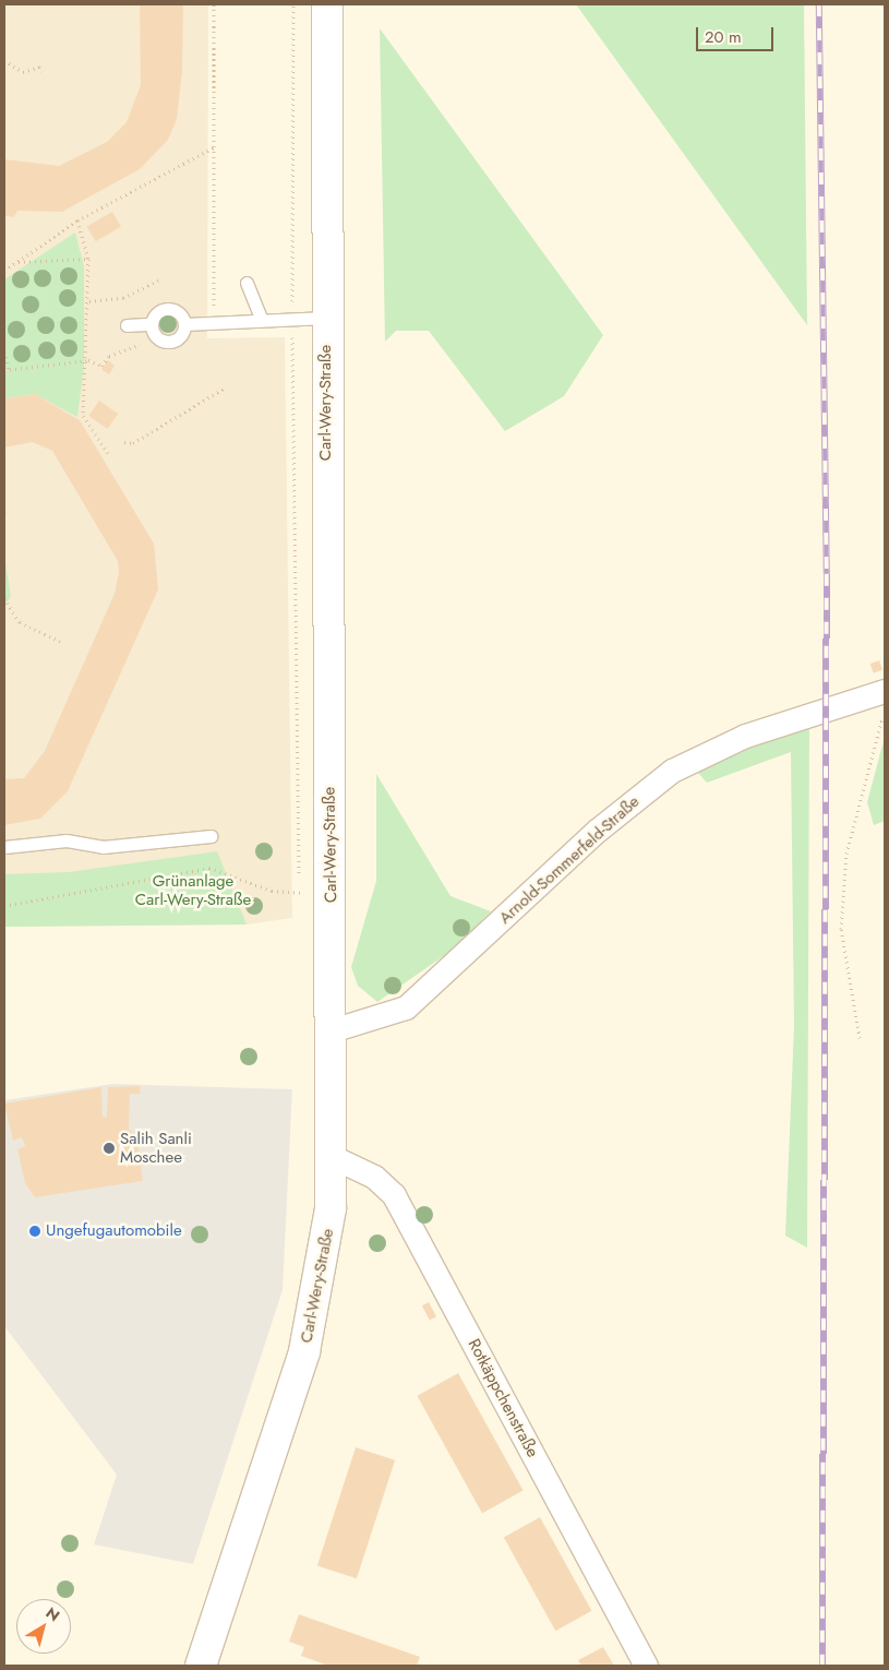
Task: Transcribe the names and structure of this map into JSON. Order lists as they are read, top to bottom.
{
  "streets": {
    "main road": ["Carl-Wery-Straße"],
    "street": ["Arnold-Sommerfeld-Straße", "Rotkäppchenstraße"]
  },
  "crossings": [
    ["Carl-Wery-Straße", "Arnold-Sommerfeld-Straße"],
    ["Carl-Wery-Straße", "Rotkäppchenstraße"]
  ],
  "parks": ["Grünanlage Carl-Wery-Straße"],
  "places": ["Salih Sanli Moschee", "Ungefugautomobile"],
  "scale_bar": "20 m",
  "north": "top right"
}
